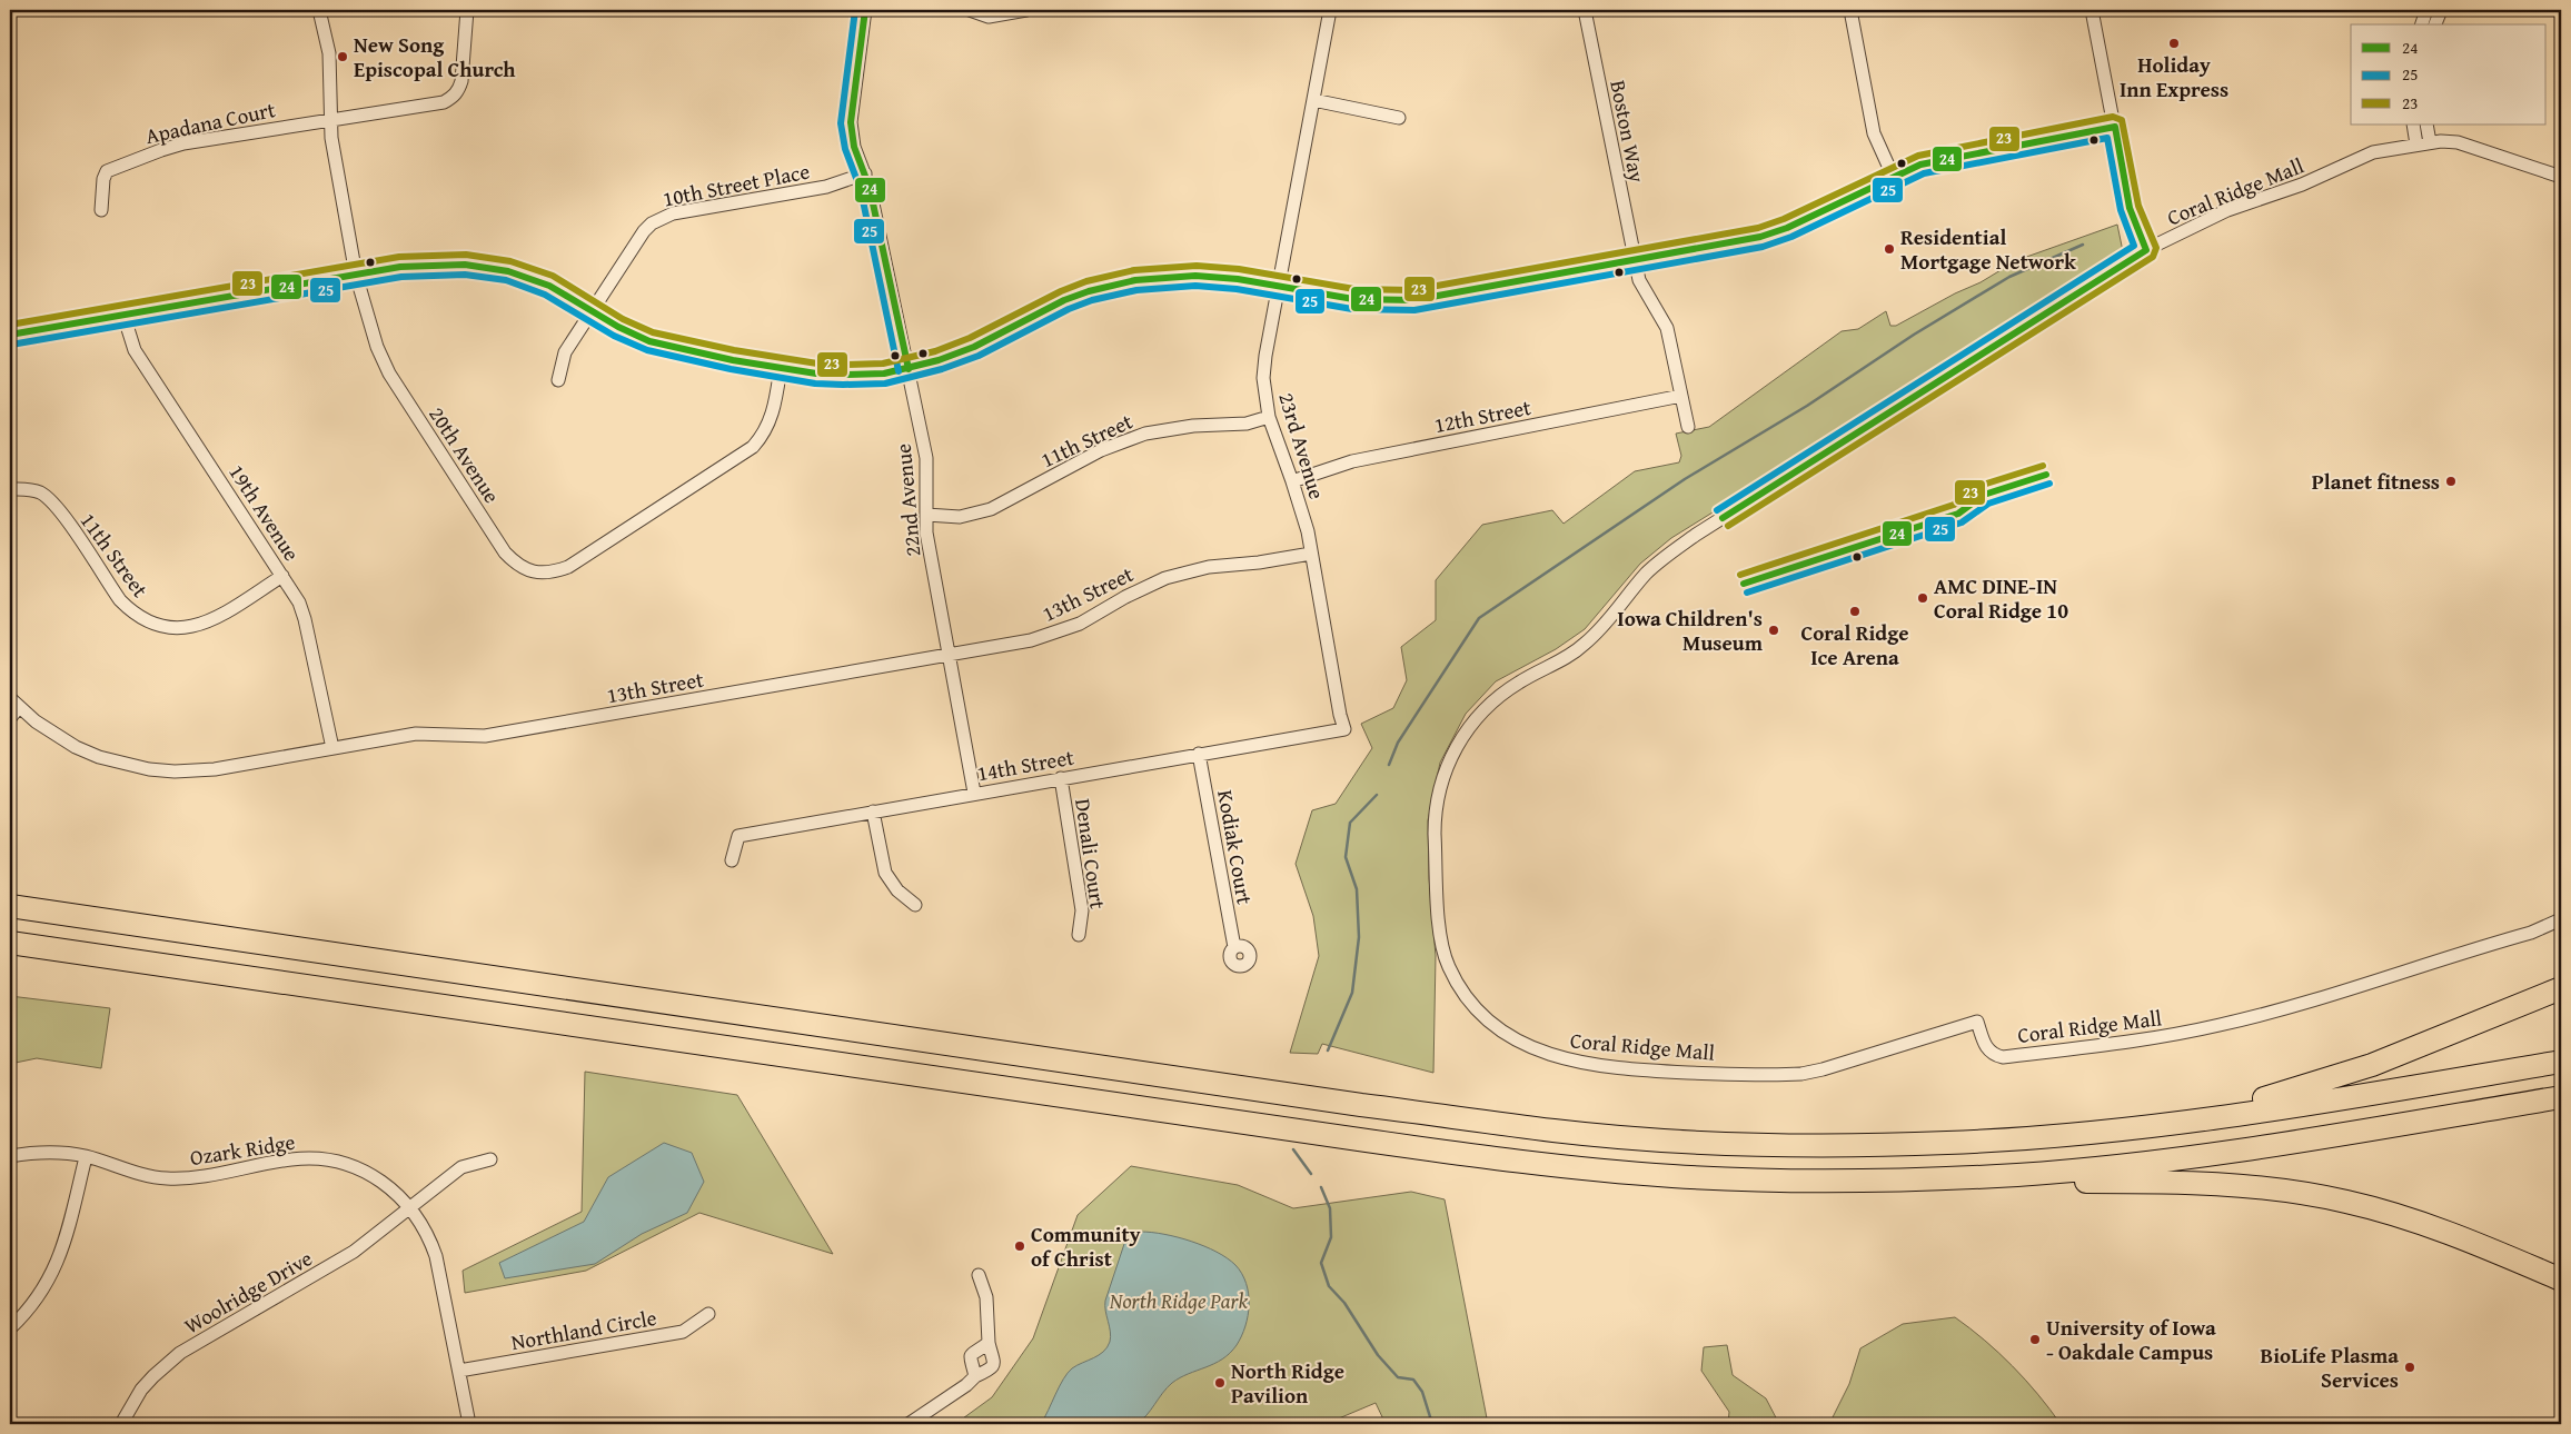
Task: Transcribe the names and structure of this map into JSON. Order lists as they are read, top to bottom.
{
  "streets": {
    "street": [
      "Apadana Court",
      "Boston Way",
      "10th Street Place",
      "Coral Ridge Mall",
      "12th Street",
      "11th Street",
      "23rd Avenue",
      "20th Avenue",
      "22nd Avenue",
      "19th Avenue",
      "13th Street",
      "14th Street",
      "Kodiak Court",
      "Denali Court",
      "Ozark Ridge",
      "Woolridge Drive",
      "Northland Circle"
    ]
  },
  "crossings": [
    ["Apadana Court", "20th Avenue"],
    ["Boston Way", "12th Street"],
    ["10th Street Place", "22nd Avenue"],
    ["12th Street", "23rd Avenue"],
    ["11th Street", "23rd Avenue"],
    ["11th Street", "22nd Avenue"],
    ["11th Street", "19th Avenue"],
    ["23rd Avenue", "13th Street"],
    ["23rd Avenue", "14th Street"],
    ["22nd Avenue", "13th Street"],
    ["22nd Avenue", "14th Street"],
    ["19th Avenue", "13th Street"],
    ["14th Street", "Kodiak Court"],
    ["14th Street", "Denali Court"],
    ["Ozark Ridge", "Woolridge Drive"],
    ["Ozark Ridge", "Northland Circle"]
  ],
  "parks": ["North Ridge Park"],
  "places": [
    "Holiday Inn Express",
    "New Song Episcopal Church",
    "Residential Mortgage Network",
    "Planet fitness",
    "AMC DINE-IN Coral Ridge 10",
    "Coral Ridge Ice Arena",
    "Iowa Children's Museum",
    "Community of Christ",
    "University of Iowa - Oakdale Campus",
    "BioLife Plasma Services",
    "North Ridge Pavilion"
  ],
  "lines": ["transit line 24", "transit line 25", "transit line 23"],
  "legend": ["24", "25", "23"]
}
